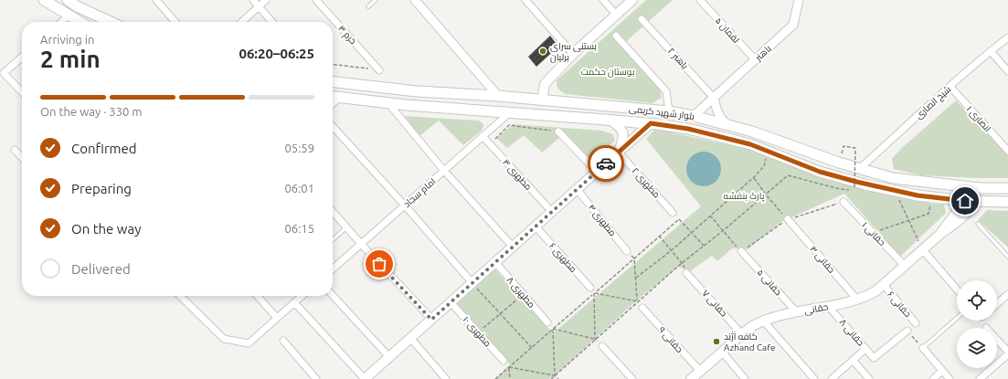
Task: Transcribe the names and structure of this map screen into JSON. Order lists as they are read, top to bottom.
{
  "streets": {
    "main road": ["بلوار شهید کریمی", "حقانی"],
    "street": [
      "لقمان ۵",
      "خرم ۳",
      "باهنر",
      "باهنر ۲",
      "شیخ انصاری",
      "انصاری ۱",
      "مطهری ۳",
      "مطهری ۲",
      "امام سجاد",
      "مطهری ۴",
      "حقانی ۱",
      "مطهری ۶",
      "حقانی ۳",
      "حقانی ۵",
      "مطهری ۸",
      "حقانی ۷",
      "حقانی ۶",
      "مطهری ۱۰",
      "حقانی ۸",
      "حقانی ۹"
    ]
  },
  "crossings": [
    ["لقمان ۵", "باهنر"],
    ["باهنر", "باهنر ۲"],
    ["باهنر", "بلوار شهید کریمی"],
    ["شیخ انصاری", "بلوار شهید کریمی"],
    ["شیخ انصاری", "انصاری ۱"],
    ["بلوار شهید کریمی", "امام سجاد"],
    ["مطهری ۳", "امام سجاد"],
    ["حقانی ۱", "حقانی"],
    ["حقانی ۳", "حقانی"],
    ["حقانی ۵", "حقانی"],
    ["حقانی ۷", "حقانی"],
    ["حقانی ۶", "حقانی"],
    ["حقانی", "حقانی ۸"],
    ["حقانی", "حقانی ۹"]
  ],
  "parks": ["بوستان حکمت", "پارک بنفشه"],
  "places": ["بستنی سرای برلیان", "کافه آژند Azhand Cafe"],
  "page": {
    "heading": ["2 min", "Arriving in", "06:20–06:25"],
    "bar": "On the way · 330 m",
    "list": [
      ["Confirmed", "05:59"],
      ["Preparing", "06:01"],
      ["On the way", "06:15"],
      "Delivered"
    ]
  }
}
